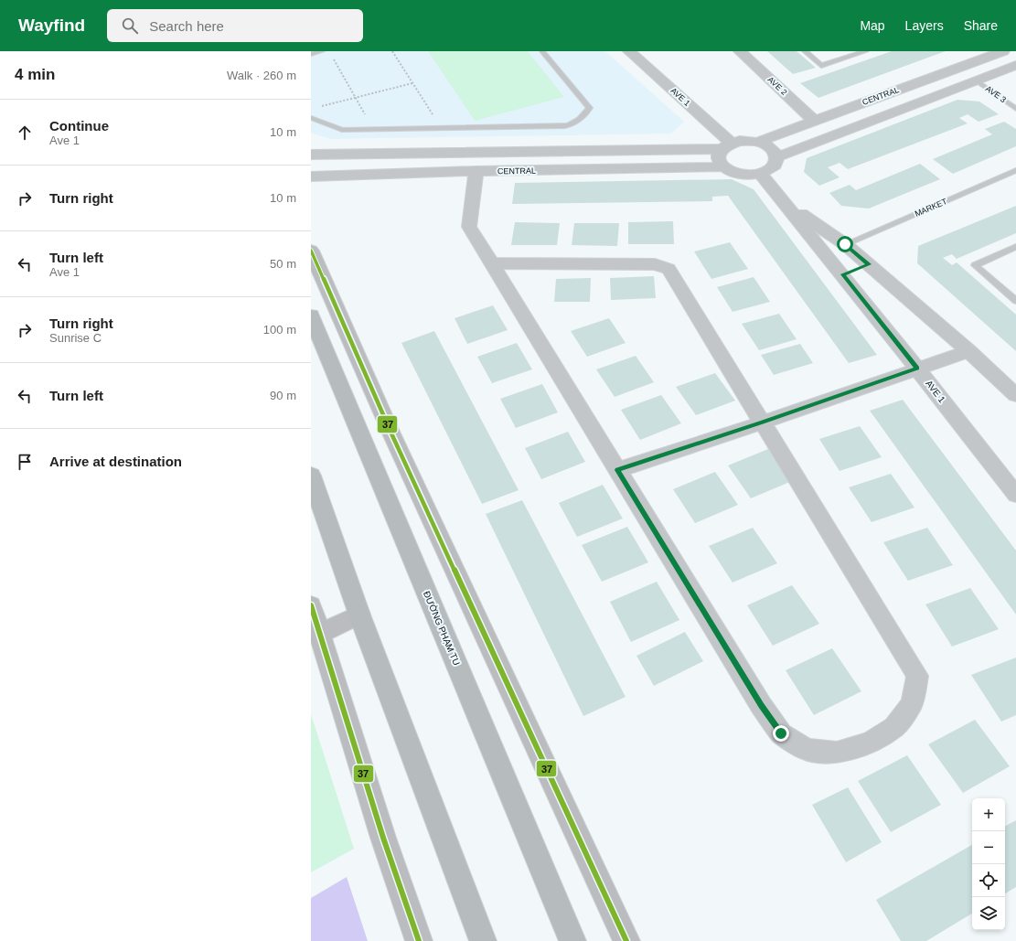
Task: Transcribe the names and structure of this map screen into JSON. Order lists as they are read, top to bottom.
{
  "streets": {
    "highway": ["ĐƯỜNG PHẠM TU"],
    "street": ["AVE 2", "CENTRAL", "AVE 1"],
    "lane": ["AVE 3", "MARKET"]
  },
  "crossings": [
    ["AVE 2", "CENTRAL"],
    ["CENTRAL", "AVE 1"],
    ["AVE 1", "MARKET"]
  ],
  "lines": ["transit line 37"],
  "page": {
    "header": "Wayfind",
    "search": "Search here",
    "nav": ["Map", "Layers", "Share"],
    "heading": ["4 min", "Walk · 260 m"],
    "list": [
      ["Continue", "Ave 1", "10 m"],
      ["Turn right", "10 m"],
      ["Turn left", "Ave 1", "50 m"],
      ["Turn right", "Sunrise C", "100 m"],
      ["Turn left", "90 m"],
      "Arrive at destination"
    ],
    "map_buttons": ["+", "−"]
  }
}
